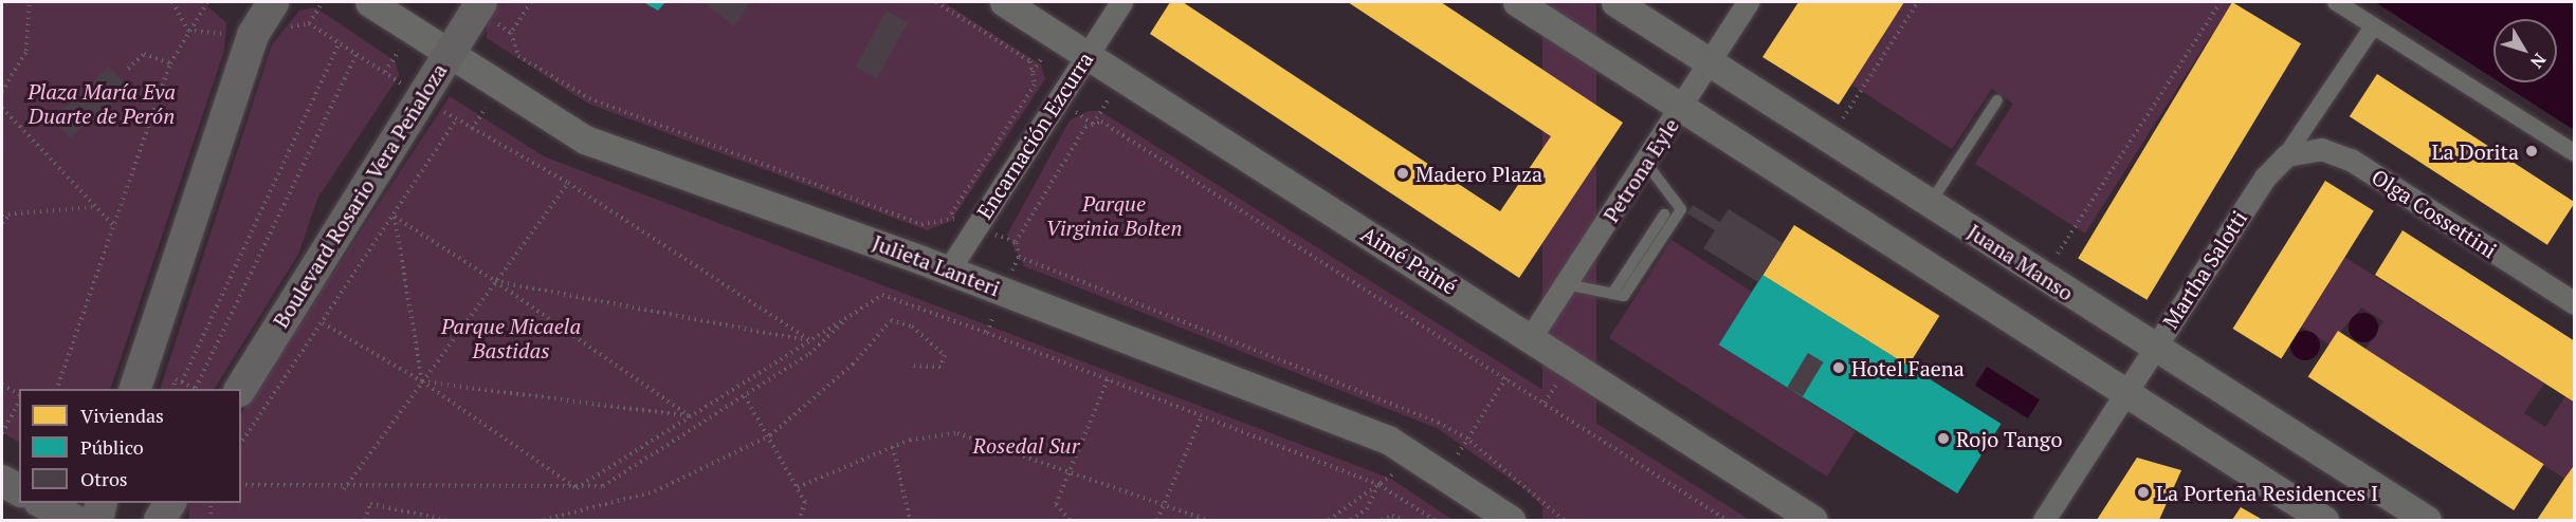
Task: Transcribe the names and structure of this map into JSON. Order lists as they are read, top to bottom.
{
  "streets": {
    "main road": ["Boulevard Rosario Vera Peñaloza"],
    "street": [
      "Encarnación Ezcurra",
      "Petrona Eyle",
      "Olga Cossettini",
      "Aimé Painé",
      "Juana Manso",
      "Julieta Lanteri",
      "Martha Salotti"
    ]
  },
  "crossings": [
    ["Encarnación Ezcurra", "Aimé Painé"],
    ["Encarnación Ezcurra", "Julieta Lanteri"],
    ["Petrona Eyle", "Aimé Painé"],
    ["Petrona Eyle", "Juana Manso"],
    ["Boulevard Rosario Vera Peñaloza", "Julieta Lanteri"],
    ["Olga Cossettini", "Martha Salotti"],
    ["Juana Manso", "Martha Salotti"]
  ],
  "parks": [
    "Plaza María Eva Duarte de Perón",
    "Parque Virginia Bolten",
    "Parque Micaela Bastidas",
    "Rosedal Sur"
  ],
  "places": [
    "La Dorita",
    "Madero Plaza",
    "Hotel Faena",
    "Rojo Tango",
    "La Porteña Residences I"
  ],
  "legend": ["Viviendas", "Público", "Otros"],
  "north": "bottom right"
}
